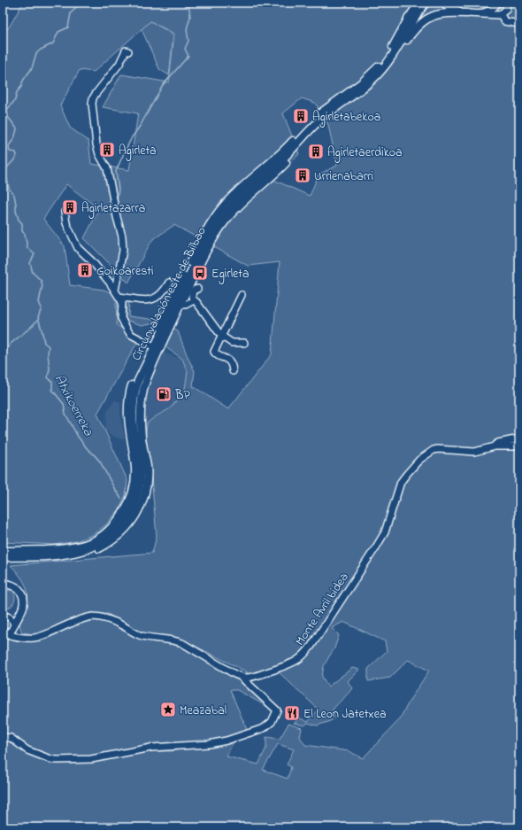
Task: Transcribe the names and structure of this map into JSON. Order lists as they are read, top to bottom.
{
  "streets": {
    "main road": ["Circunvalación este de Bilbao"],
    "street": ["Monte Avril bidea"]
  },
  "water": ["Atxikoerreka"],
  "places": {
    "building": [
      "Agirletabekoa",
      "Agirleta",
      "Agirletaerdikoa",
      "Urrienabarri",
      "Agirletazarra",
      "Goikoaresti"
    ],
    "bus stop": ["Egirleta"],
    "fuel station": ["BP"],
    "place": ["Meazabal"],
    "restaurant": ["El Leon Jatetxea"]
  }
}
